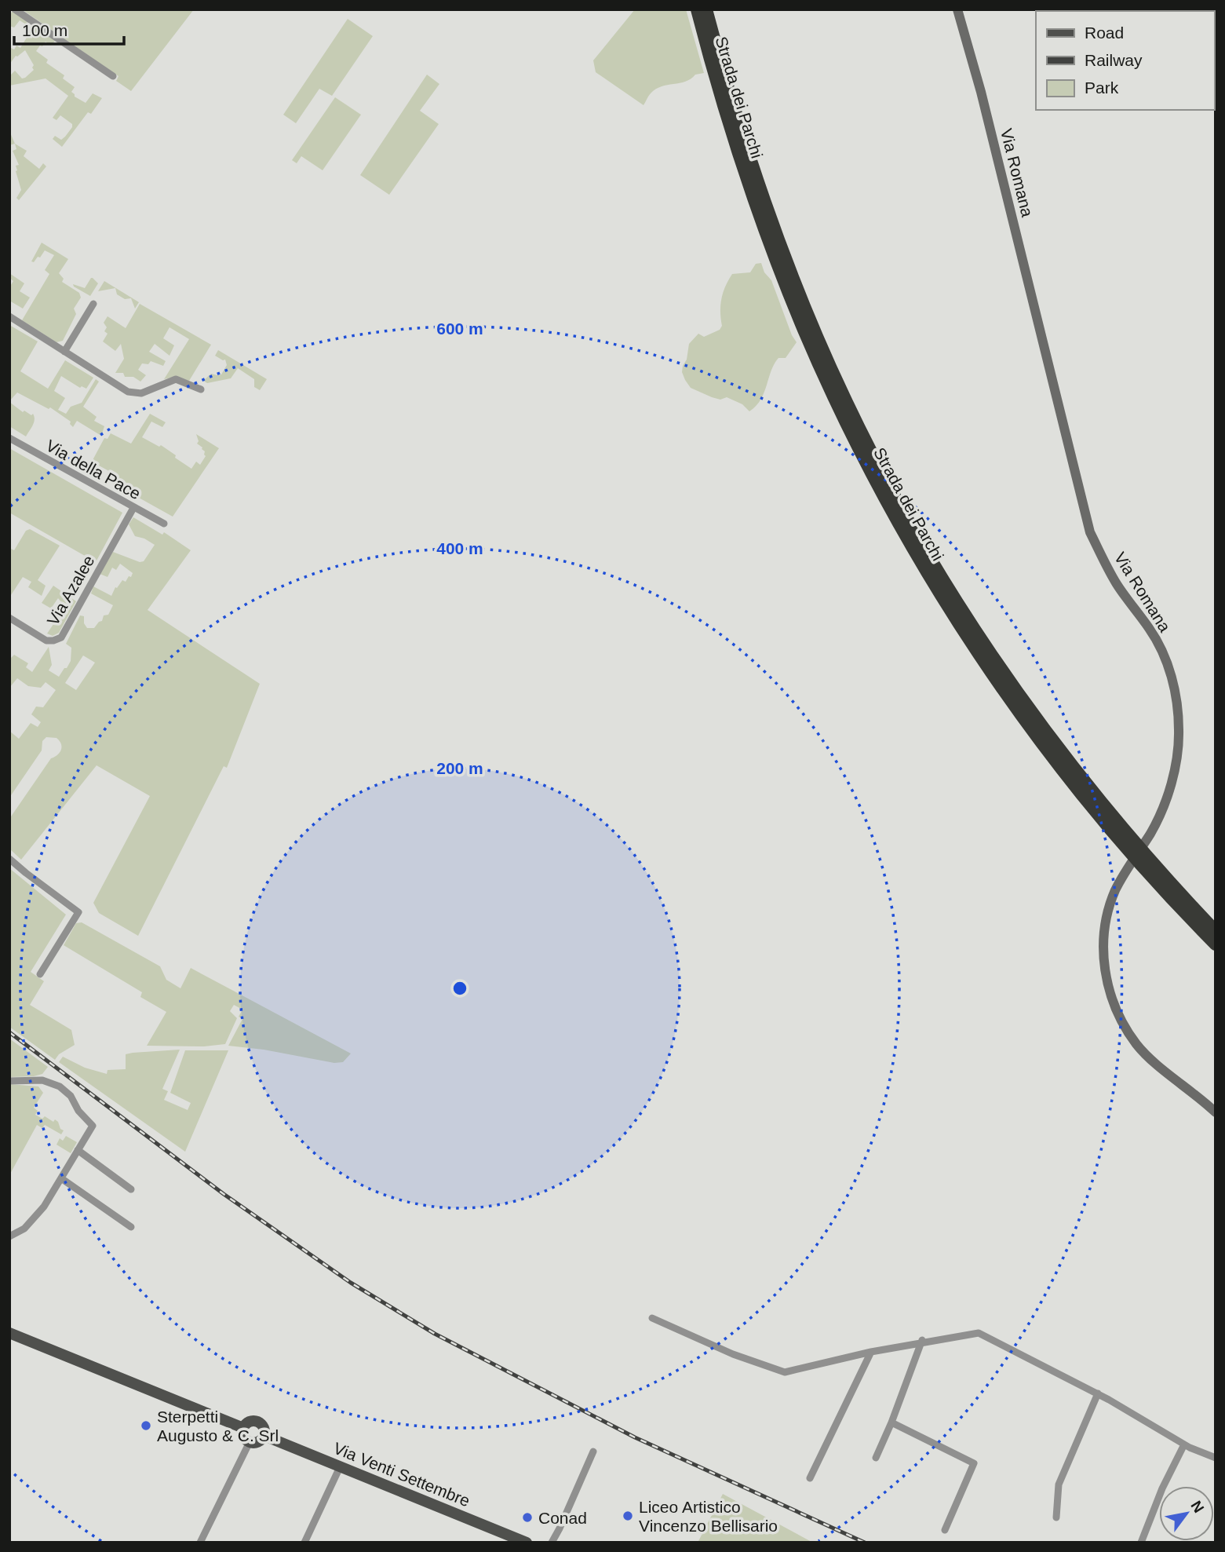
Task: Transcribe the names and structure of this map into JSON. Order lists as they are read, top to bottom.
{
  "streets": {
    "highway": ["Strada dei Parchi"],
    "main road": ["Via Romana", "Via Venti Settembre"],
    "street": ["Via della Pace", "Via Azalee"]
  },
  "crossings": [
    ["Via della Pace", "Via Azalee"]
  ],
  "places": ["Sterpetti Augusto & C. Srl", "Liceo Artistico Vincenzo Bellisario", "Conad"],
  "legend": ["Road", "Railway", "Park"],
  "scale_bar": "100 m",
  "north": "top right",
  "rings": ["600 m", "400 m", "200 m"]
}
